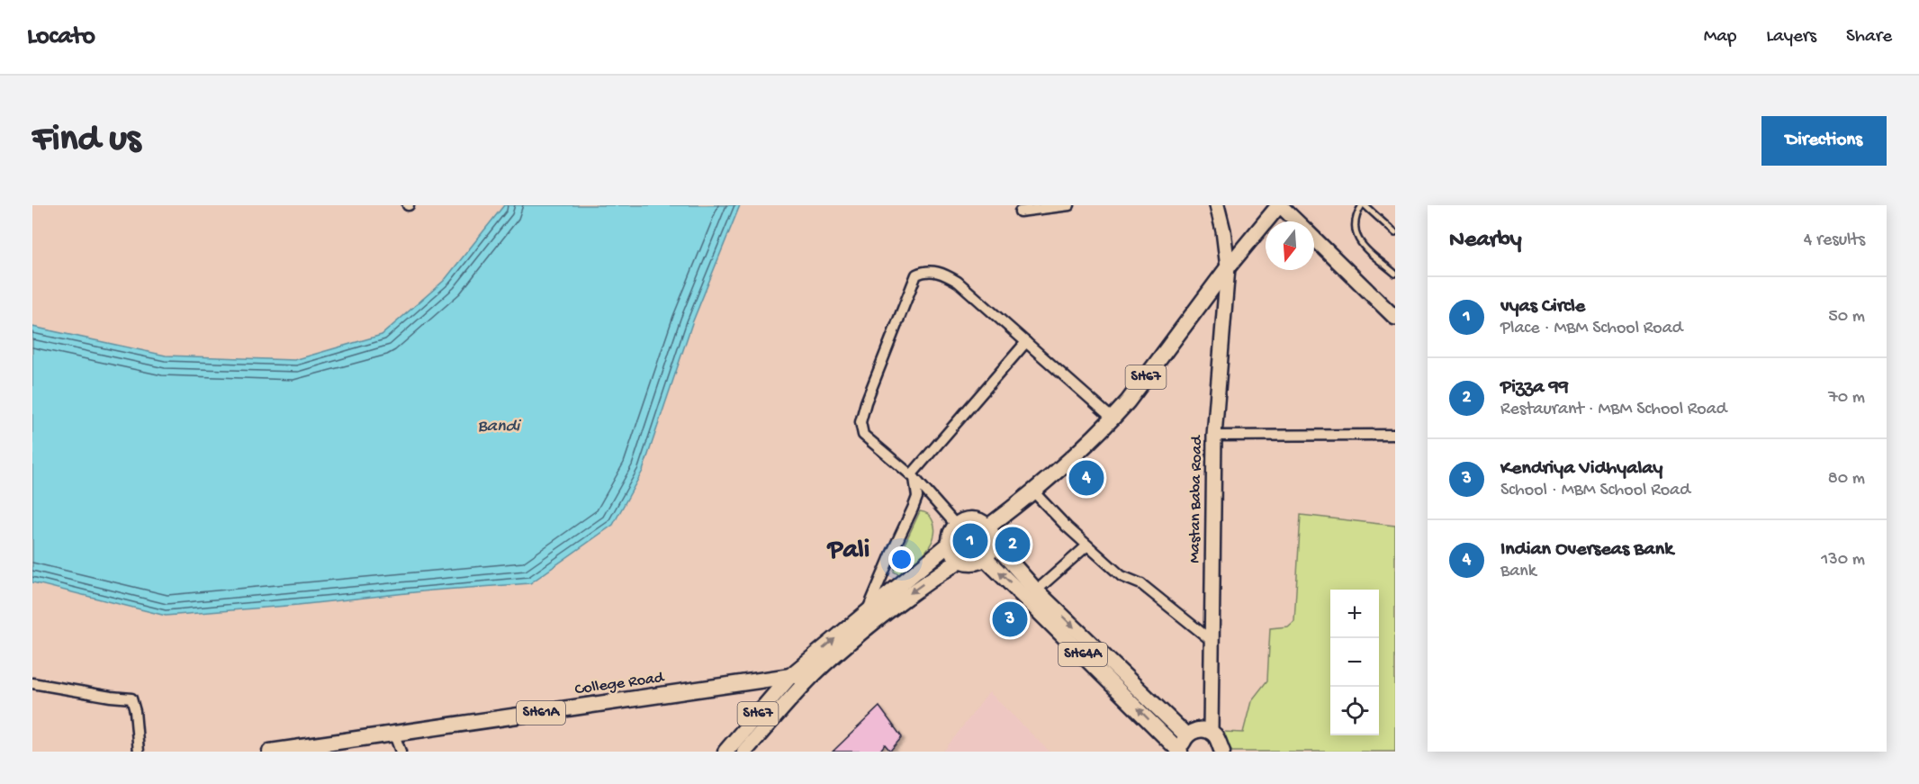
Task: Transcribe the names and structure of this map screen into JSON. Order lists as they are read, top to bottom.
{
  "streets": {
    "main road": [
      "SH67",
      "SH64A",
      "College Road",
      "SH61A"
    ],
    "street": ["Mastan Baba Road"]
  },
  "crossings": [
    ["SH67", "Mastan Baba Road"],
    ["SH67", "SH64A"],
    ["SH67", "College Road"]
  ],
  "districts": ["Pali"],
  "water": ["Bandi"],
  "north": "bottom",
  "page": {
    "header": "Locato",
    "nav": ["Map", "Layers", "Share"],
    "buttons": "Directions",
    "title": "Find us",
    "heading": ["Nearby", "4 results"],
    "list": [
      {
        "mark": "1",
        "name": "vyas Circle",
        "note": "Place · MBM School Road",
        "value": "50 m"
      },
      {
        "mark": "2",
        "name": "Pizza 99",
        "note": "Restaurant · MBM School Road",
        "value": "70 m"
      },
      {
        "mark": "3",
        "name": "Kendriya Vidhyalay",
        "note": "School · MBM School Road",
        "value": "80 m"
      },
      {
        "mark": "4",
        "name": "Indian Overseas Bank",
        "note": "Bank",
        "value": "130 m"
      }
    ],
    "pins": [
      "4",
      "1",
      "2",
      "3"
    ],
    "map_buttons": ["+", "−"]
  }
}
